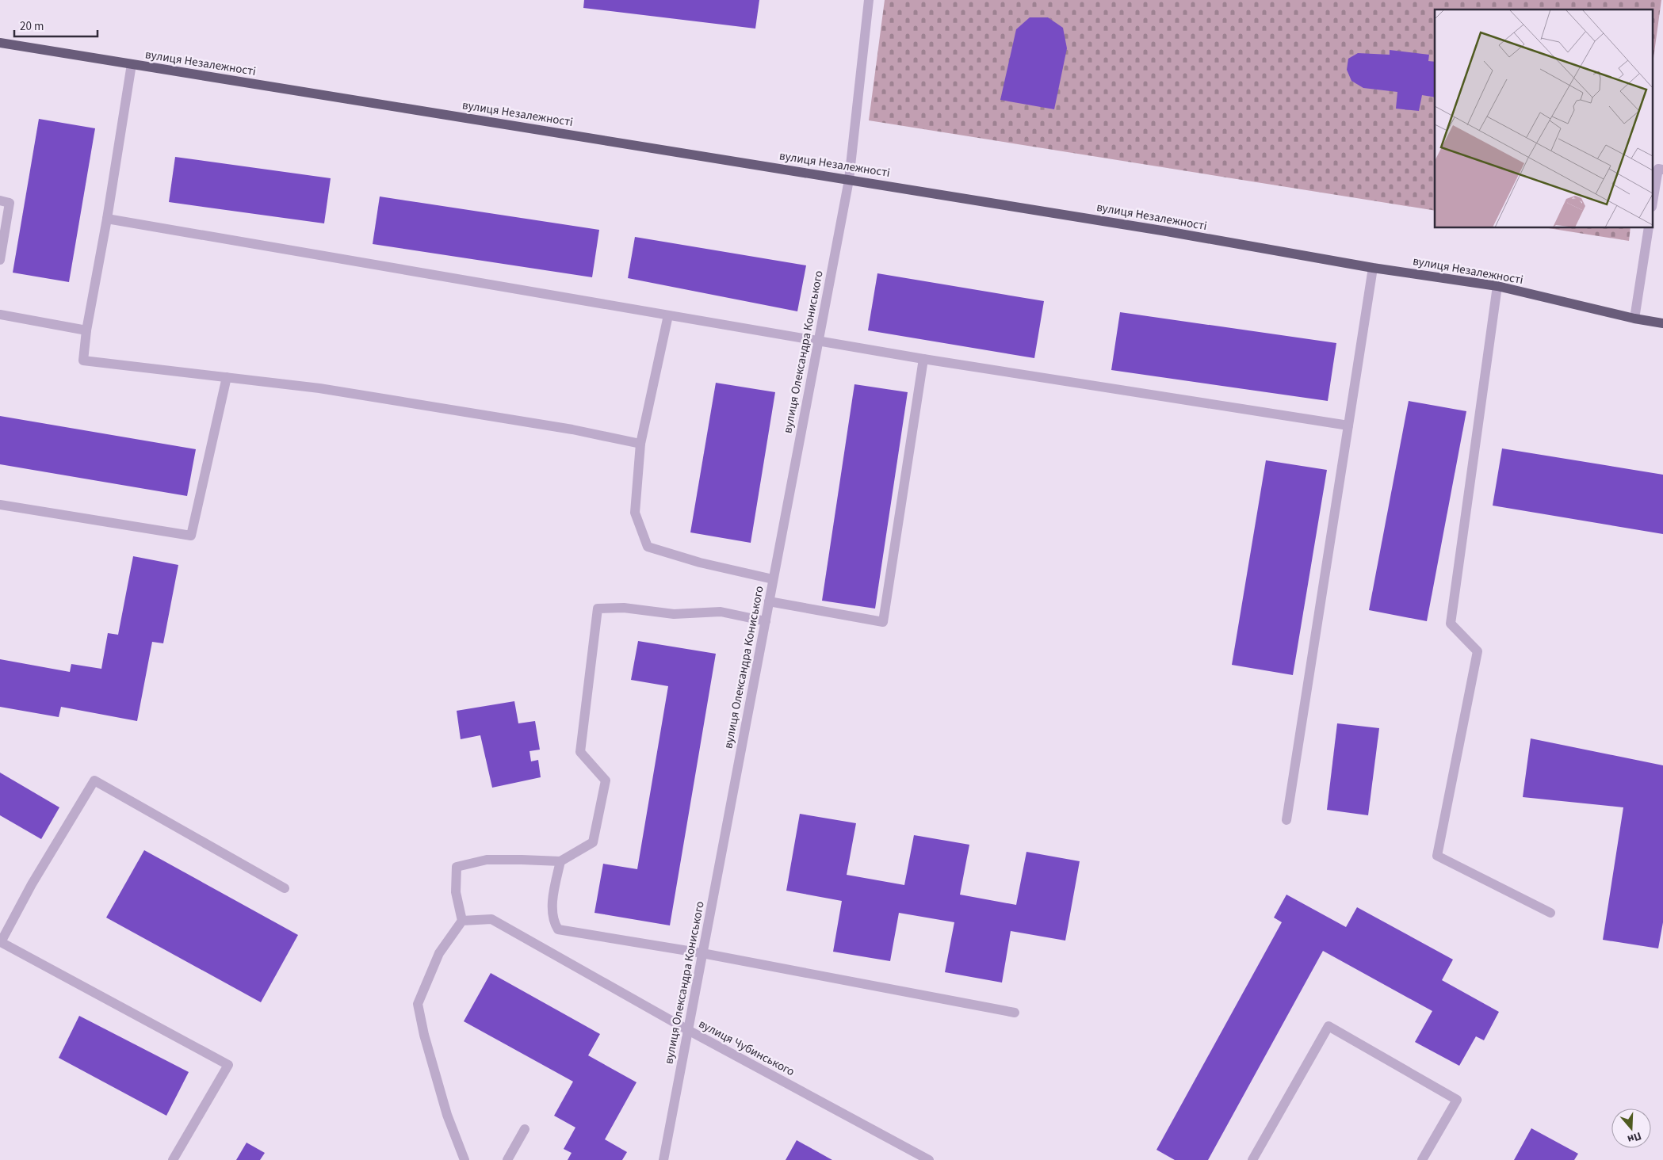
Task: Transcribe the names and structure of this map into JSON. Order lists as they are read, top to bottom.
{
  "streets": {
    "main road": ["вулиця Незалежності"],
    "street": ["вулиця Олександра Кониського", "вулиця Чубинського"]
  },
  "crossings": [
    ["вулиця Незалежності", "вулиця Олександра Кониського"],
    ["вулиця Олександра Кониського", "вулиця Чубинського"]
  ],
  "scale_bar": "20 m",
  "north": "bottom"
}
